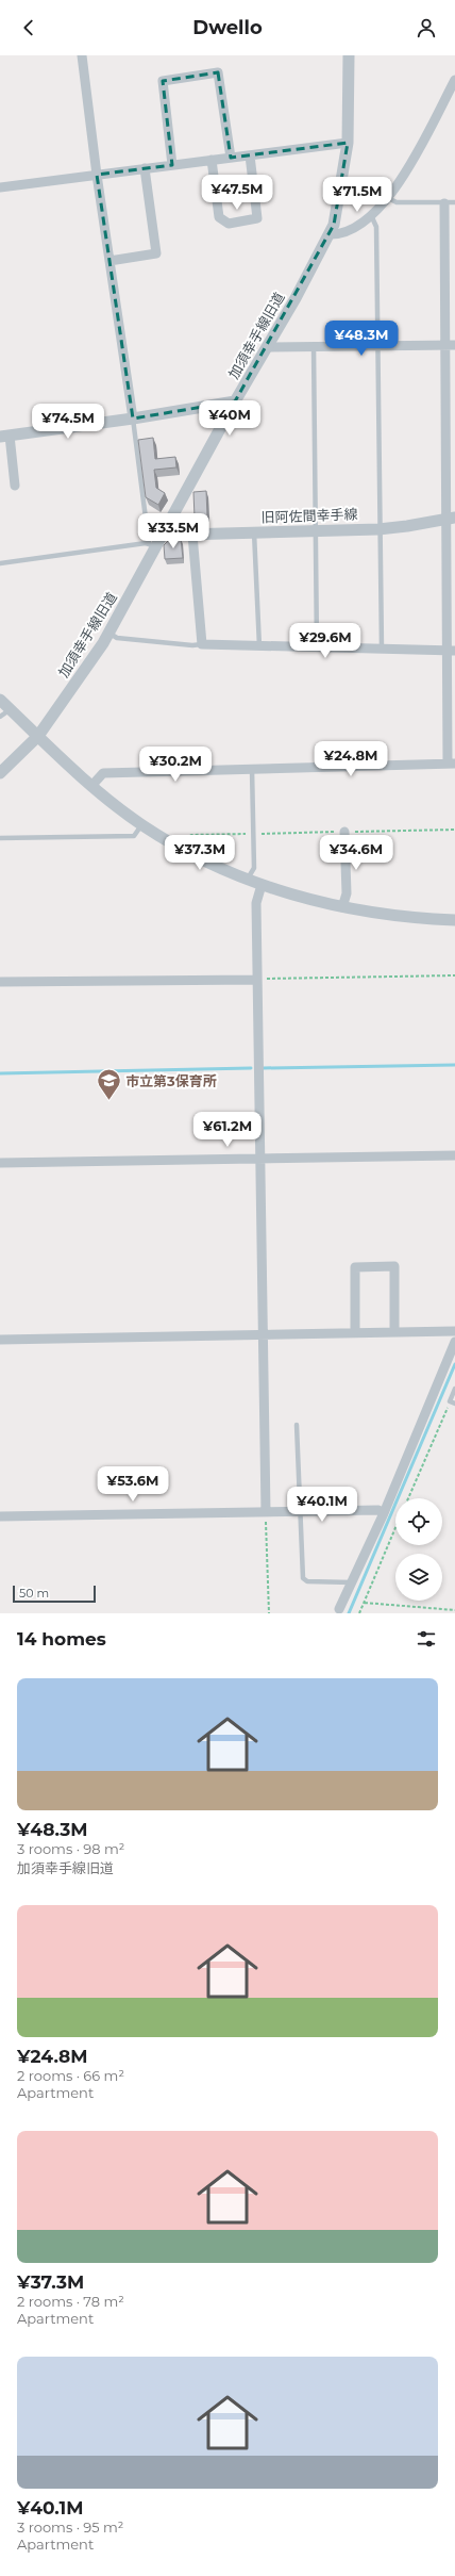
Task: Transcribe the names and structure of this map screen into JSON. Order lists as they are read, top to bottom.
{
  "streets": {
    "street": ["加須幸手線旧道", "旧阿佐間幸手線"]
  },
  "crossings": [
    ["加須幸手線旧道", "旧阿佐間幸手線"]
  ],
  "places": {
    "school or university": ["市立第3保育所"]
  },
  "scale_bar": "50 m",
  "page": {
    "header": "Dwello",
    "price": [
      "¥47.5M",
      "¥71.5M",
      "¥48.3M",
      "¥40M",
      "¥74.5M",
      "¥33.5M",
      "¥29.6M",
      "¥24.8M",
      "¥30.2M",
      "¥37.3M",
      "¥34.6M",
      "¥61.2M",
      "¥53.6M",
      "¥40.1M"
    ],
    "scale": "50 m",
    "heading": "14 homes",
    "list": [
      {
        "name": "¥48.3M",
        "note": "3 rooms · 98 m² · 加須幸手線旧道"
      },
      {
        "name": "¥24.8M",
        "note": "2 rooms · 66 m² · Apartment"
      },
      {
        "name": "¥37.3M",
        "note": "2 rooms · 78 m² · Apartment"
      },
      {
        "name": "¥40.1M",
        "note": "3 rooms · 95 m² · Apartment"
      }
    ]
  }
}
